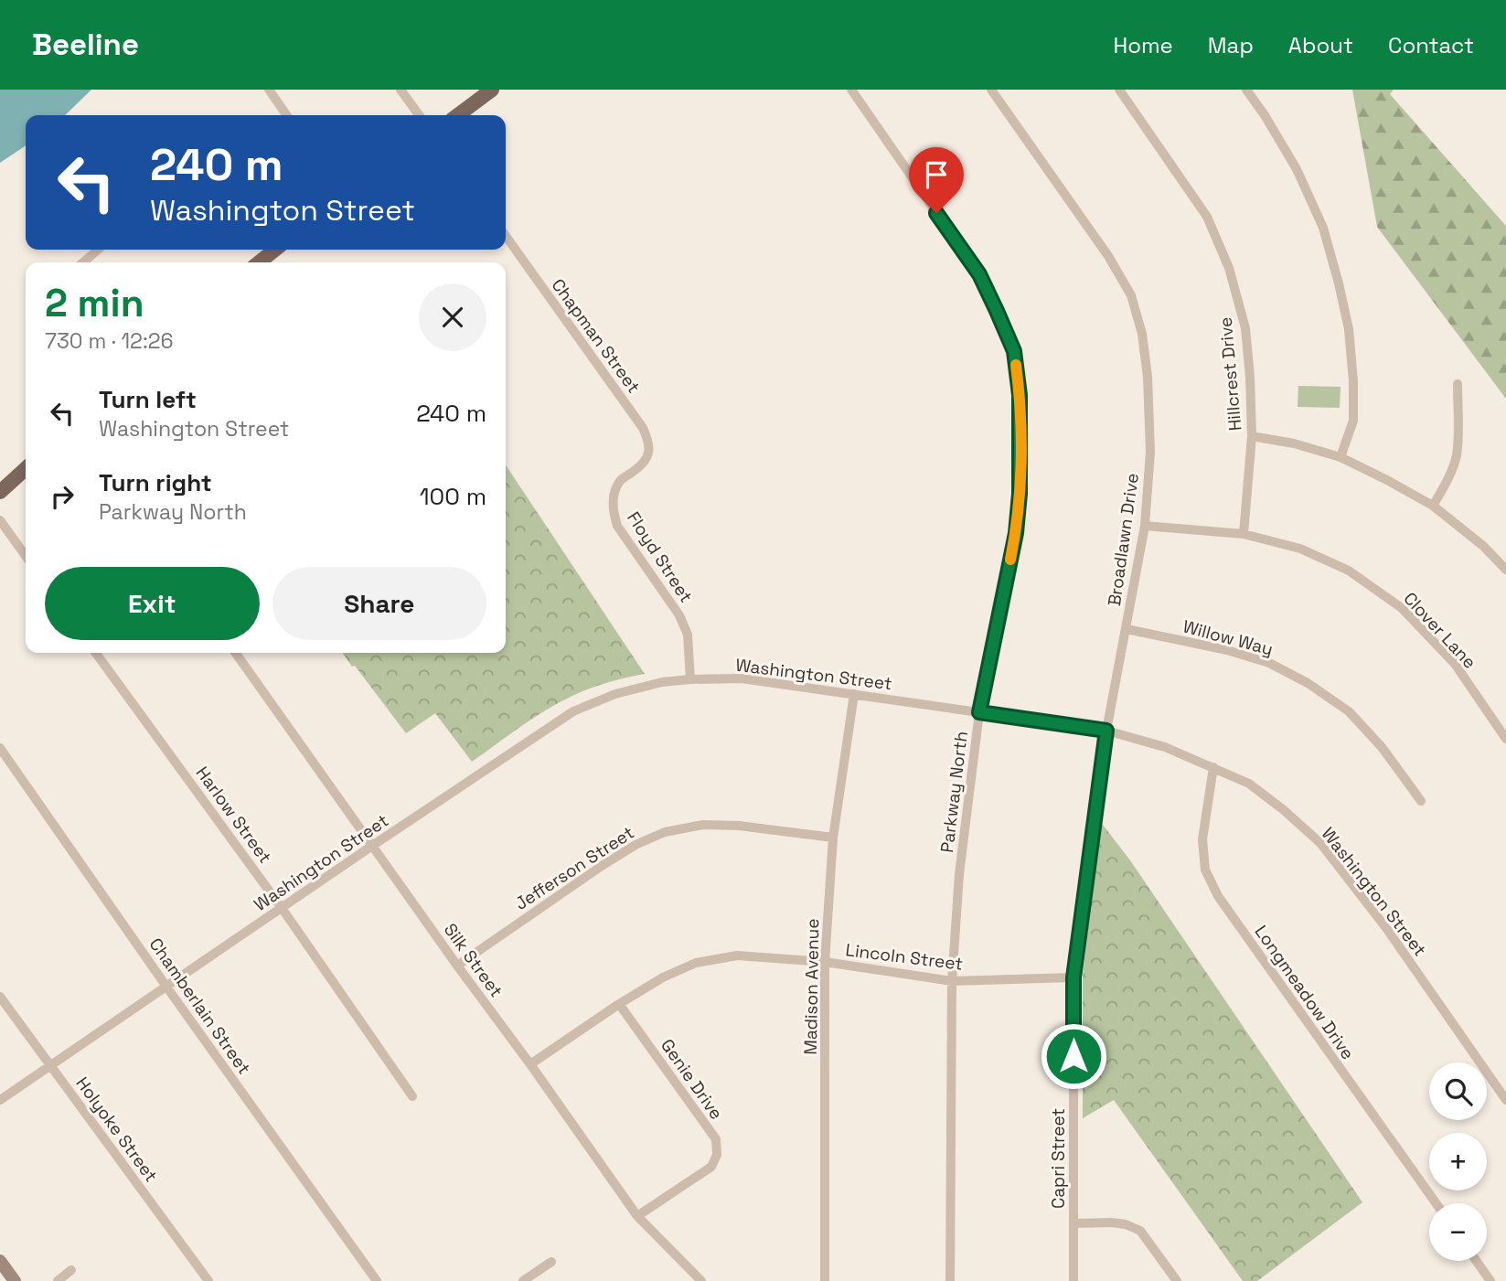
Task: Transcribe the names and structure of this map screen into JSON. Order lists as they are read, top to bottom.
{
  "streets": {
    "street": [
      "Chapman Street",
      "Hillcrest Drive",
      "Broadlawn Drive",
      "Floyd Street",
      "Clover Lane",
      "Willow Way",
      "Washington Street",
      "Parkway North",
      "Harlow Street",
      "Jefferson Street",
      "Lincoln Street",
      "Silk Street",
      "Madison Avenue",
      "Longmeadow Drive",
      "Chamberlain Street",
      "Genie Drive",
      "Holyoke Street",
      "Capri Street"
    ]
  },
  "crossings": [
    ["Chapman Street", "Floyd Street"],
    ["Hillcrest Drive", "Clover Lane"],
    ["Broadlawn Drive", "Clover Lane"],
    ["Broadlawn Drive", "Willow Way"],
    ["Broadlawn Drive", "Washington Street"],
    ["Broadlawn Drive", "Capri Street"],
    ["Floyd Street", "Washington Street"],
    ["Washington Street", "Parkway North"],
    ["Washington Street", "Harlow Street"],
    ["Washington Street", "Silk Street"],
    ["Washington Street", "Madison Avenue"],
    ["Washington Street", "Longmeadow Drive"],
    ["Washington Street", "Chamberlain Street"],
    ["Washington Street", "Holyoke Street"],
    ["Washington Street", "Capri Street"],
    ["Parkway North", "Lincoln Street"],
    ["Jefferson Street", "Silk Street"],
    ["Jefferson Street", "Madison Avenue"],
    ["Lincoln Street", "Silk Street"],
    ["Lincoln Street", "Madison Avenue"],
    ["Lincoln Street", "Genie Drive"],
    ["Lincoln Street", "Capri Street"],
    ["Silk Street", "Genie Drive"]
  ],
  "page": {
    "header": "Beeline",
    "nav": [
      "Home",
      "Map",
      "About",
      "Contact"
    ],
    "turn": ["240 m", "Washington Street"],
    "heading": ["2 min", "730 m · 12:26"],
    "list": [
      {
        "name": "Turn left",
        "note": "Washington Street",
        "value": "240 m"
      },
      {
        "name": "Turn right",
        "note": "Parkway North",
        "value": "100 m"
      }
    ],
    "buttons": ["Exit", "Share"],
    "map_buttons": ["+", "−"]
  }
}
